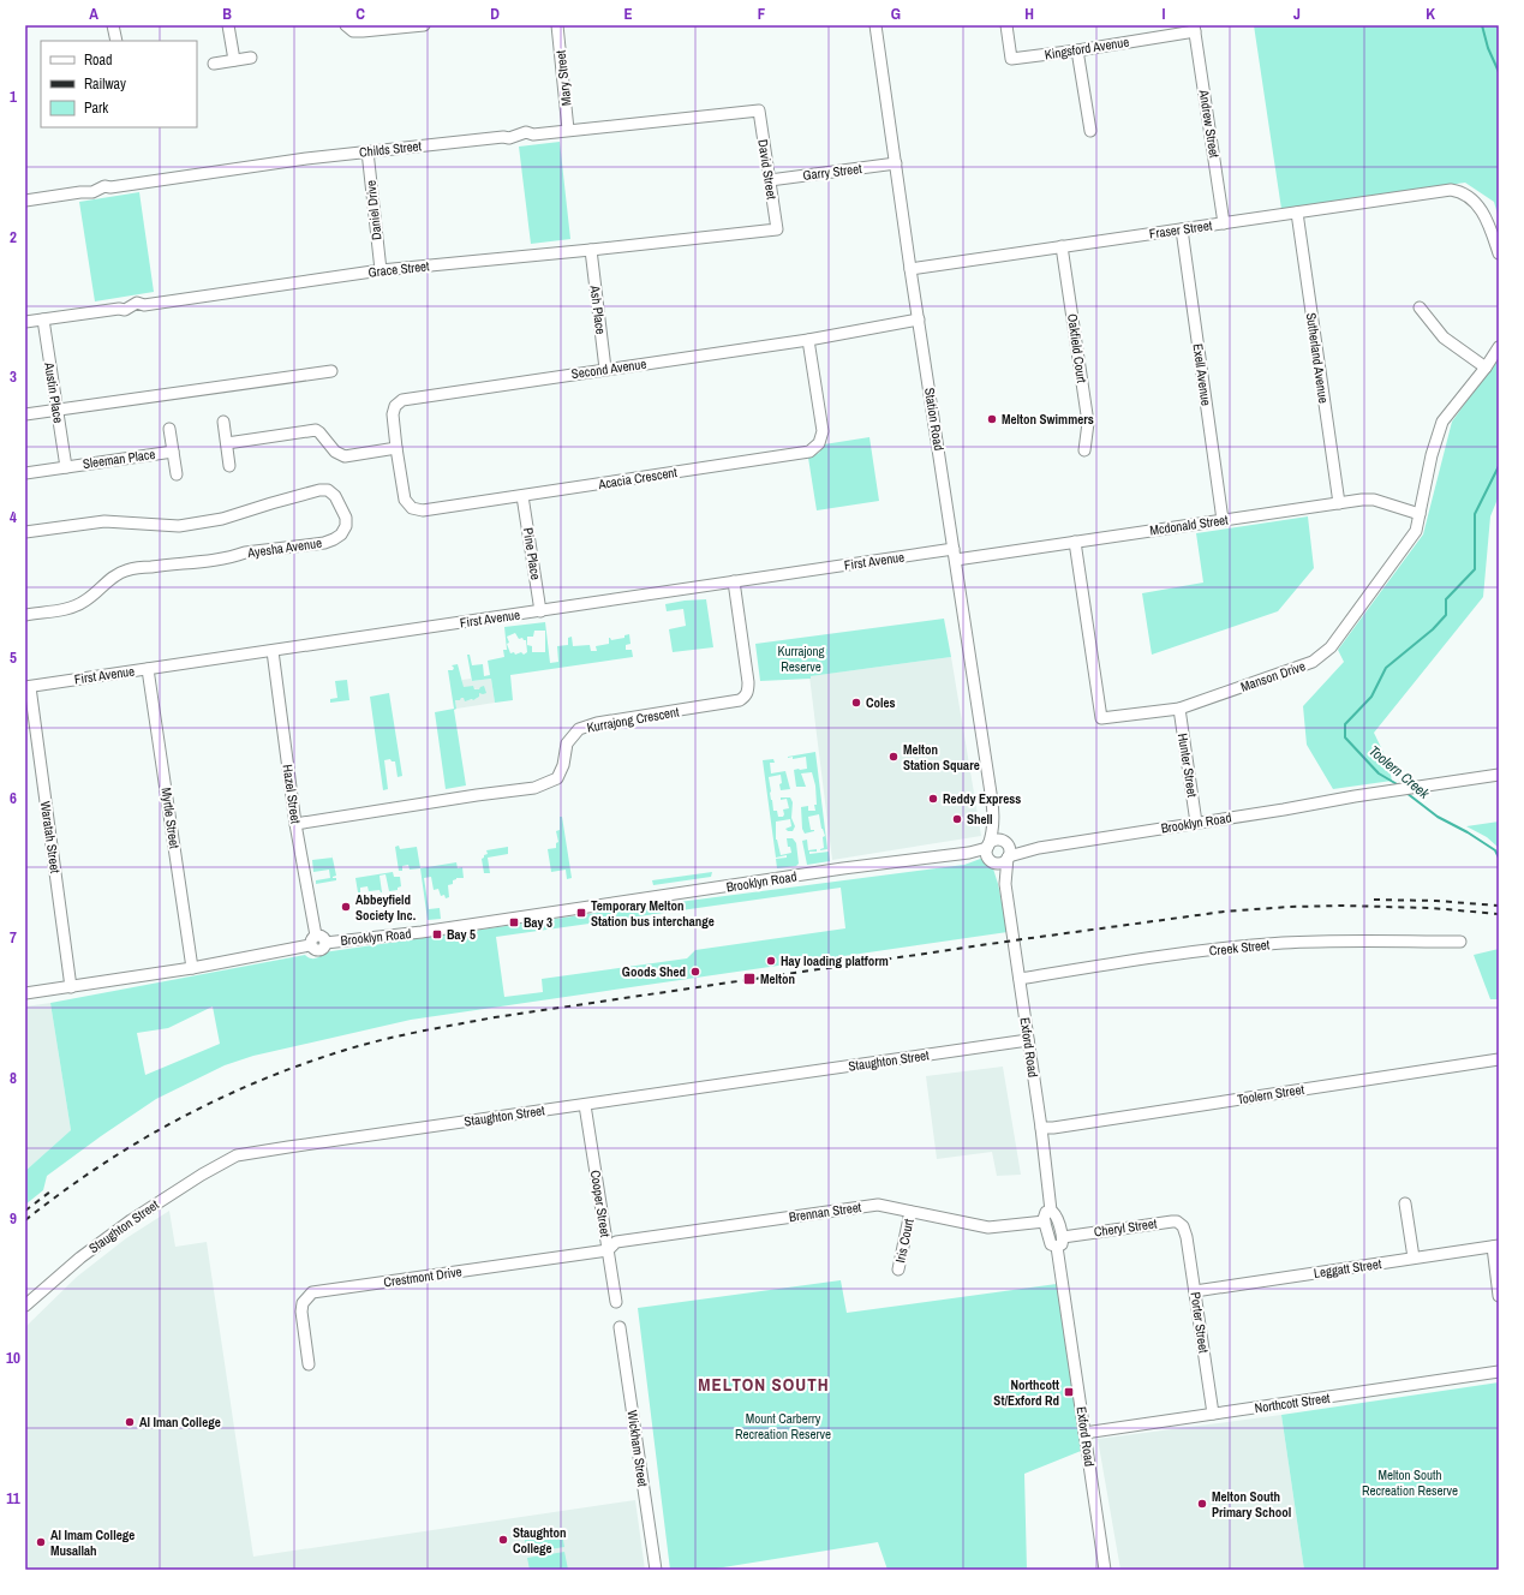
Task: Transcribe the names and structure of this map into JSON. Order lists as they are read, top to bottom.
{
  "streets": {
    "street": [
      "Kingsford Avenue",
      "Mary Street",
      "Andrew Street",
      "Childs Street",
      "David Street",
      "Garry Street",
      "Daniel Drive",
      "Fraser Street",
      "Grace Street",
      "Ash Place",
      "Oakfield Court",
      "Sutherland Avenue",
      "Second Avenue",
      "Exell Avenue",
      "Austin Place",
      "Station Road",
      "Sleeman Place",
      "Acacia Crescent",
      "Mcdonald Street",
      "Ayesha Avenue",
      "Pine Place",
      "First Avenue",
      "Manson Drive",
      "Kurrajong Crescent",
      "Hunter Street",
      "Hazel Street",
      "Myrtle Street",
      "Brooklyn Road",
      "Waratah Street",
      "Creek Street",
      "Exford Road",
      "Staughton Street",
      "Toolern Street",
      "Cooper Street",
      "Brennan Street",
      "Cheryl Street",
      "Iris Court",
      "Leggatt Street",
      "Crestmont Drive",
      "Porter Street",
      "Northcott Street",
      "Wickham Street"
    ]
  },
  "crossings": [
    ["Kingsford Avenue", "Andrew Street"],
    ["Mary Street", "Childs Street"],
    ["Andrew Street", "Fraser Street"],
    ["Childs Street", "David Street"],
    ["Childs Street", "Daniel Drive"],
    ["David Street", "Garry Street"],
    ["David Street", "Grace Street"],
    ["Garry Street", "Station Road"],
    ["Daniel Drive", "Grace Street"],
    ["Fraser Street", "Oakfield Court"],
    ["Fraser Street", "Sutherland Avenue"],
    ["Fraser Street", "Exell Avenue"],
    ["Fraser Street", "Station Road"],
    ["Grace Street", "Ash Place"],
    ["Grace Street", "Austin Place"],
    ["Ash Place", "Second Avenue"],
    ["Sutherland Avenue", "Mcdonald Street"],
    ["Second Avenue", "Station Road"],
    ["Second Avenue", "Acacia Crescent"],
    ["Exell Avenue", "Mcdonald Street"],
    ["Austin Place", "Sleeman Place"],
    ["Station Road", "Mcdonald Street"],
    ["Station Road", "First Avenue"],
    ["Station Road", "Brooklyn Road"],
    ["Station Road", "Exford Road"],
    ["Acacia Crescent", "Pine Place"],
    ["Mcdonald Street", "First Avenue"],
    ["Mcdonald Street", "Manson Drive"],
    ["Pine Place", "First Avenue"],
    ["First Avenue", "Kurrajong Crescent"],
    ["First Avenue", "Hazel Street"],
    ["First Avenue", "Myrtle Street"],
    ["First Avenue", "Waratah Street"],
    ["Manson Drive", "Hunter Street"],
    ["Kurrajong Crescent", "Hazel Street"],
    ["Hunter Street", "Brooklyn Road"],
    ["Hazel Street", "Brooklyn Road"],
    ["Brooklyn Road", "Exford Road"],
    ["Creek Street", "Exford Road"],
    ["Exford Road", "Staughton Street"],
    ["Exford Road", "Toolern Street"],
    ["Exford Road", "Brennan Street"],
    ["Exford Road", "Cheryl Street"],
    ["Exford Road", "Northcott Street"],
    ["Staughton Street", "Cooper Street"],
    ["Cooper Street", "Brennan Street"],
    ["Cooper Street", "Crestmont Drive"],
    ["Brennan Street", "Iris Court"],
    ["Brennan Street", "Crestmont Drive"],
    ["Cheryl Street", "Porter Street"],
    ["Leggatt Street", "Porter Street"],
    ["Porter Street", "Northcott Street"]
  ],
  "districts": ["MELTON SOUTH"],
  "water": ["Toolern Creek"],
  "parks": ["Kurrajong Reserve", "Mount Carberry Recreation Reserve", "Melton South Recreation Reserve"],
  "places": {
    "other": [
      "Melton Swimmers",
      "Coles",
      "Melton Station Square",
      "Reddy Express",
      "Shell",
      "Abbeyfield Society Inc.",
      "Hay loading platform",
      "Goods Shed",
      "Al Iman College",
      "Melton South Primary School",
      "Staughton College",
      "Al Imam College Musallah"
    ],
    "transit": [
      "Temporary Melton Station bus interchange",
      "Bay 3",
      "Bay 5",
      "Melton",
      "Northcott St/Exford Rd"
    ]
  },
  "legend": ["Road", "Railway", "Park"],
  "grid": {
    "columns": [
      "A",
      "B",
      "C",
      "D",
      "E",
      "F",
      "G",
      "H",
      "I",
      "J",
      "K"
    ],
    "rows": [
      "1",
      "2",
      "3",
      "4",
      "5",
      "6",
      "7",
      "8",
      "9",
      "10",
      "11"
    ]
  }
}
